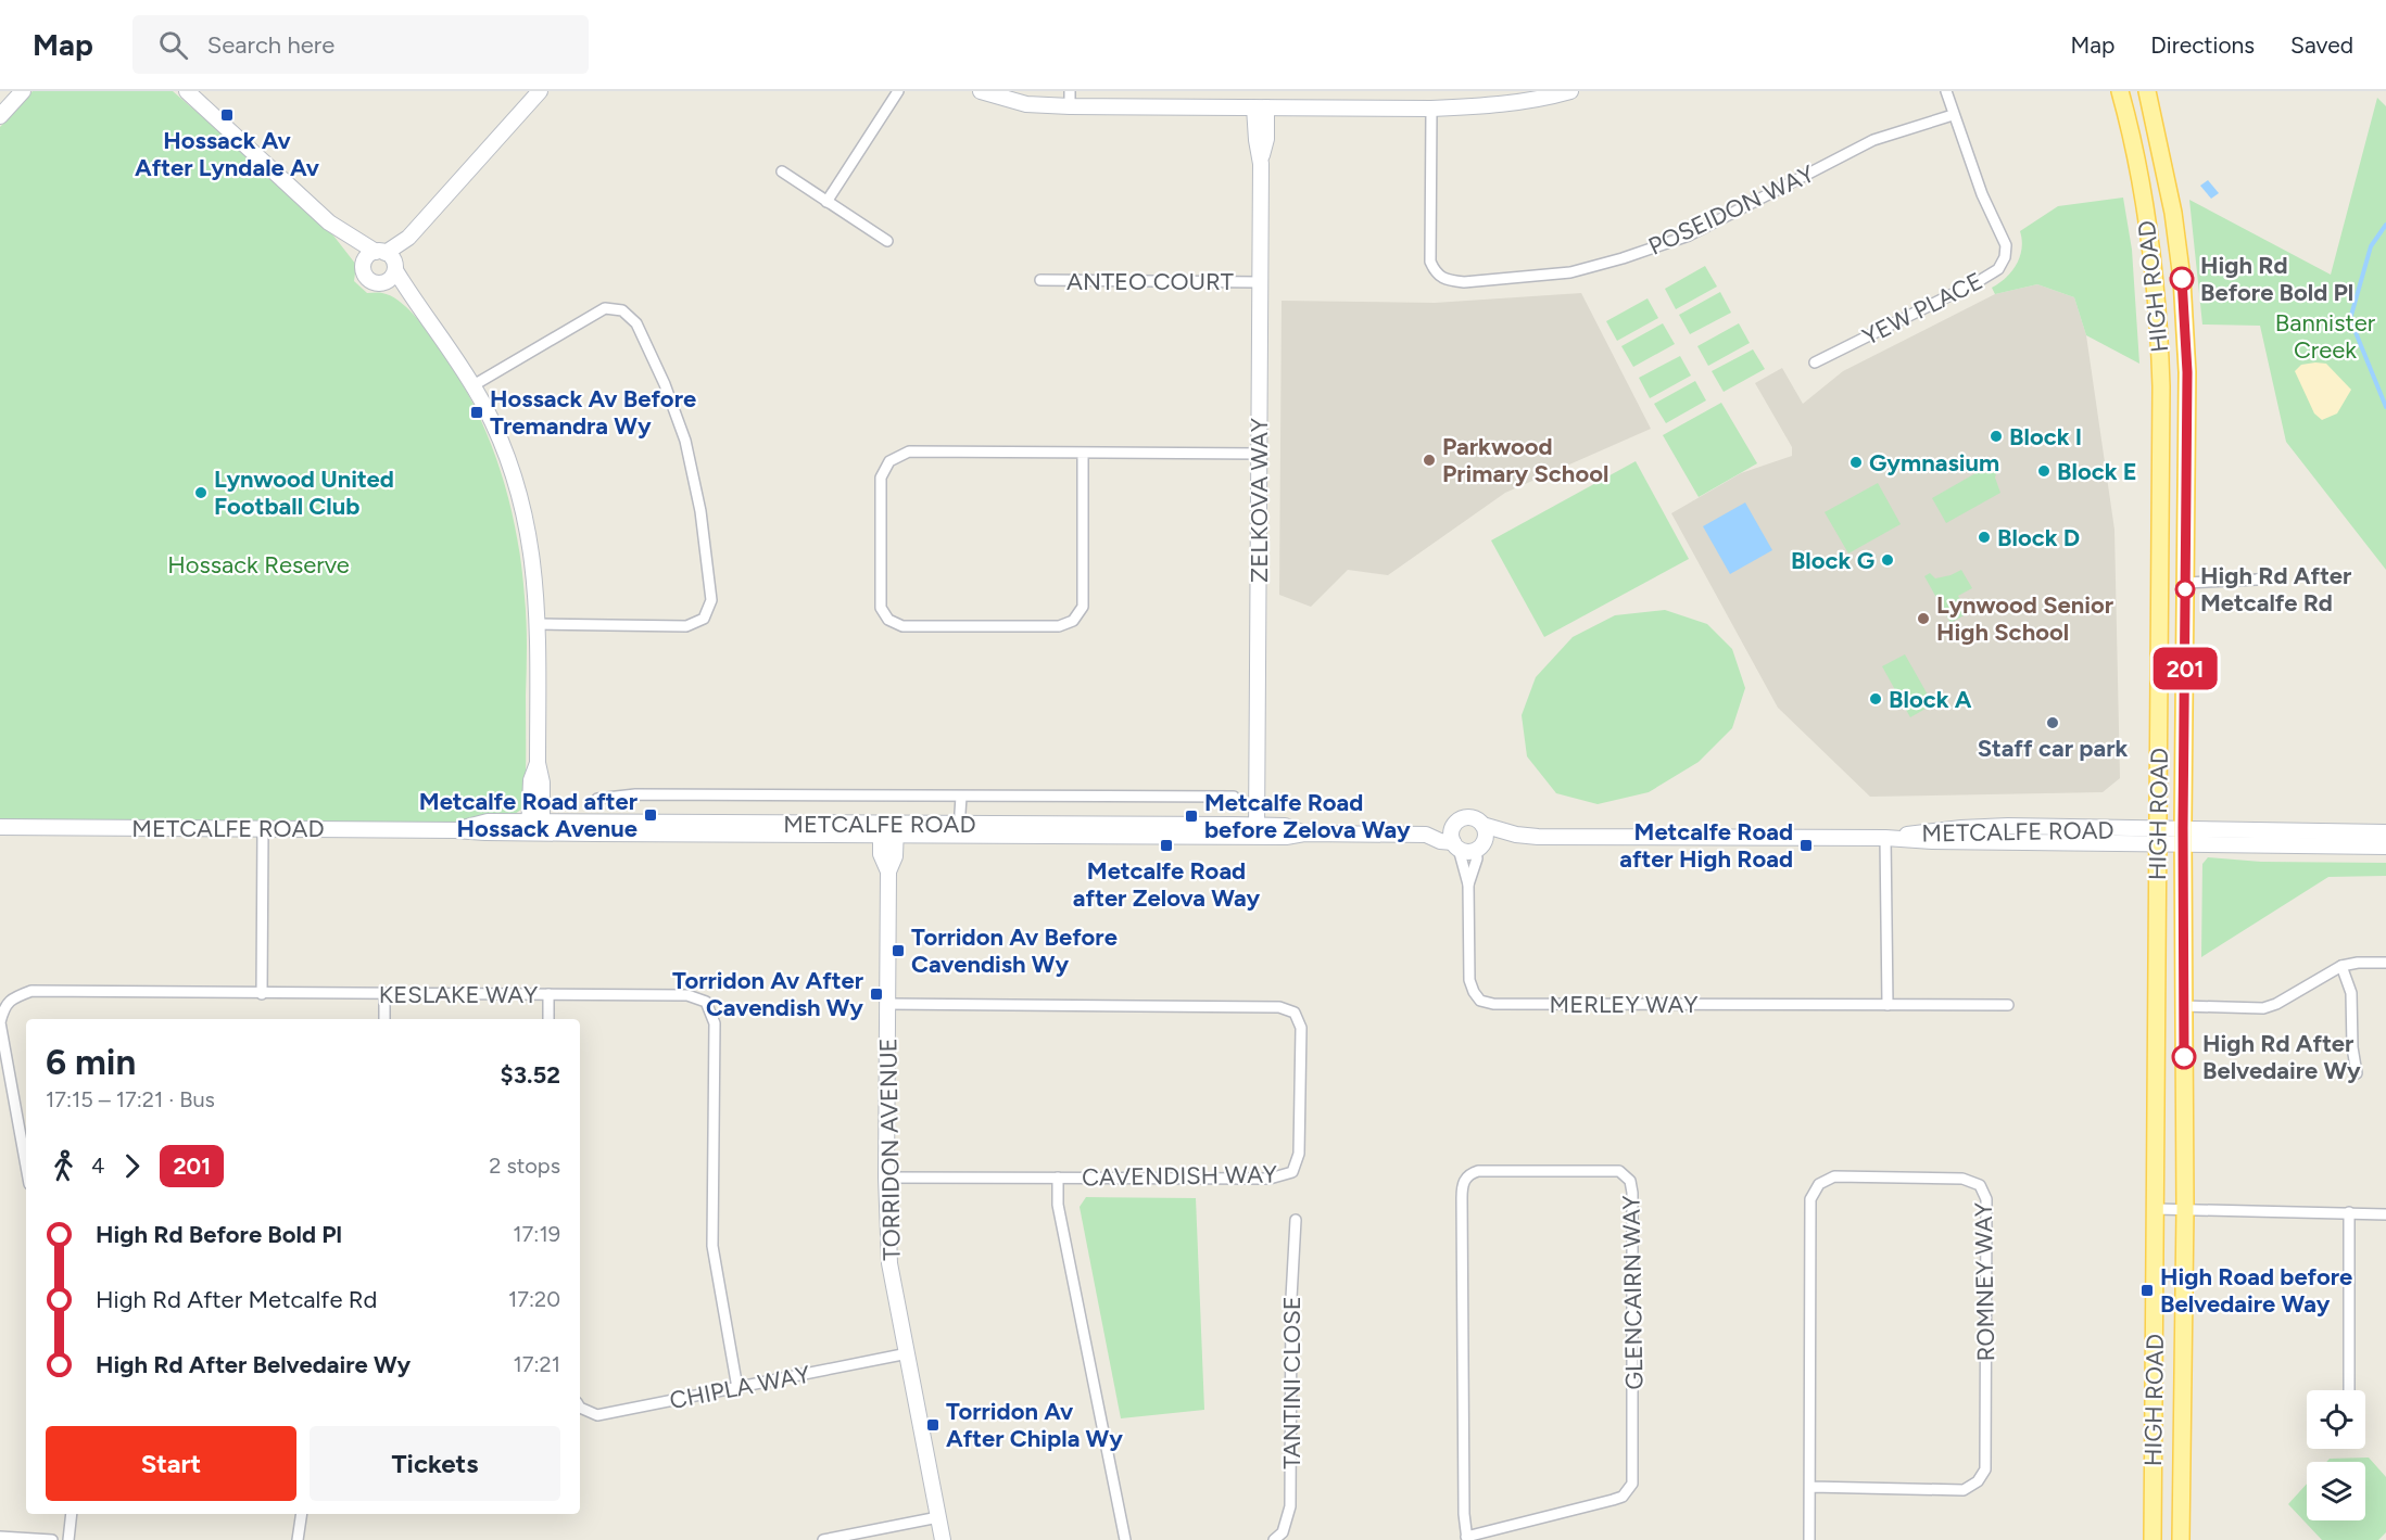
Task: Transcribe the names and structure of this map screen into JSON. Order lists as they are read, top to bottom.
{
  "streets": {
    "main road": [
      "HIGH ROAD",
      "ZELKOVA WAY",
      "METCALFE ROAD",
      "TORRIDON AVENUE"
    ],
    "street": [
      "POSEIDON WAY",
      "ANTEO COURT",
      "YEW PLACE",
      "KESLAKE WAY",
      "MERLEY WAY",
      "CAVENDISH WAY",
      "ROMNEY WAY",
      "GLENCAIRN WAY",
      "TANTINI CLOSE",
      "CHIPLA WAY"
    ]
  },
  "crossings": [
    ["POSEIDON WAY", "YEW PLACE"],
    ["ANTEO COURT", "ZELKOVA WAY"],
    ["HIGH ROAD", "METCALFE ROAD"],
    ["ZELKOVA WAY", "METCALFE ROAD"],
    ["METCALFE ROAD", "MERLEY WAY"],
    ["METCALFE ROAD", "TORRIDON AVENUE"],
    ["KESLAKE WAY", "CHIPLA WAY"],
    ["TORRIDON AVENUE", "CAVENDISH WAY"],
    ["TORRIDON AVENUE", "CHIPLA WAY"]
  ],
  "parks": ["Bannister Creek", "Hossack Reserve"],
  "places": {
    "transit": [
      "Hossack Av After Lyndale Av",
      "Hossack Av Before Tremandra Wy",
      "Metcalfe Road after Hossack Avenue",
      "Metcalfe Road before Zelova Way",
      "Metcalfe Road after Zelova Way",
      "Metcalfe Road after High Road",
      "Torridon Av Before Cavendish Wy",
      "Torridon Av After Cavendish Wy",
      "High Road before Belvedaire Way",
      "Torridon Av After Chipla Wy"
    ],
    "other": [
      "High Rd Before Bold Pl",
      "Block I",
      "Parkwood Primary School",
      "Gymnasium",
      "Block E",
      "Lynwood United Football Club",
      "Block D",
      "Block G",
      "High Rd After Metcalfe Rd",
      "Lynwood Senior High School",
      "Block A",
      "Staff car park",
      "High Rd After Belvedaire Wy"
    ]
  },
  "lines": ["bus line 201"],
  "page": {
    "header": "Map",
    "search": "Search here",
    "nav": ["Map", "Directions", "Saved"],
    "on_map": "201",
    "heading": ["6 min", "17:15 – 17:21 · Bus", "$3.52"],
    "legs": ["4", "201", "2 stops"],
    "list": [
      {
        "name": "High Rd Before Bold Pl",
        "value": "17:19"
      },
      {
        "name": "High Rd After Metcalfe Rd",
        "value": "17:20"
      },
      {
        "name": "High Rd After Belvedaire Wy",
        "value": "17:21"
      }
    ],
    "buttons": ["Start", "Tickets"]
  }
}
